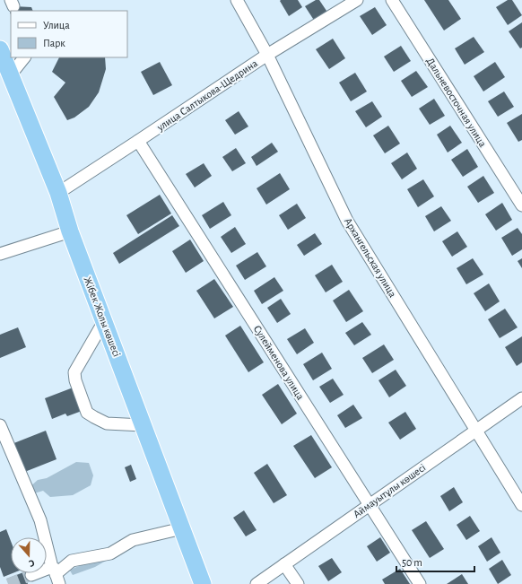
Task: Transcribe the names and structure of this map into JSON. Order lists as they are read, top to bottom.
{
  "streets": {
    "highway": ["Жібек Жолы көшесі"],
    "street": [
      "улица Салтыкова-Щедрина",
      "Дальневосточная улица",
      "Архангельская улица",
      "Сулейменова улица",
      "Аймауытұлы көшесі"
    ]
  },
  "crossings": [
    ["улица Салтыкова-Щедрина", "Архангельская улица"],
    ["улица Салтыкова-Щедрина", "Жібек Жолы көшесі"],
    ["улица Салтыкова-Щедрина", "Сулейменова улица"],
    ["Архангельская улица", "Аймауытұлы көшесі"],
    ["Сулейменова улица", "Аймауытұлы көшесі"]
  ],
  "legend": ["Улица", "Парк"],
  "scale_bar": "50 m",
  "north": "bottom"
}
